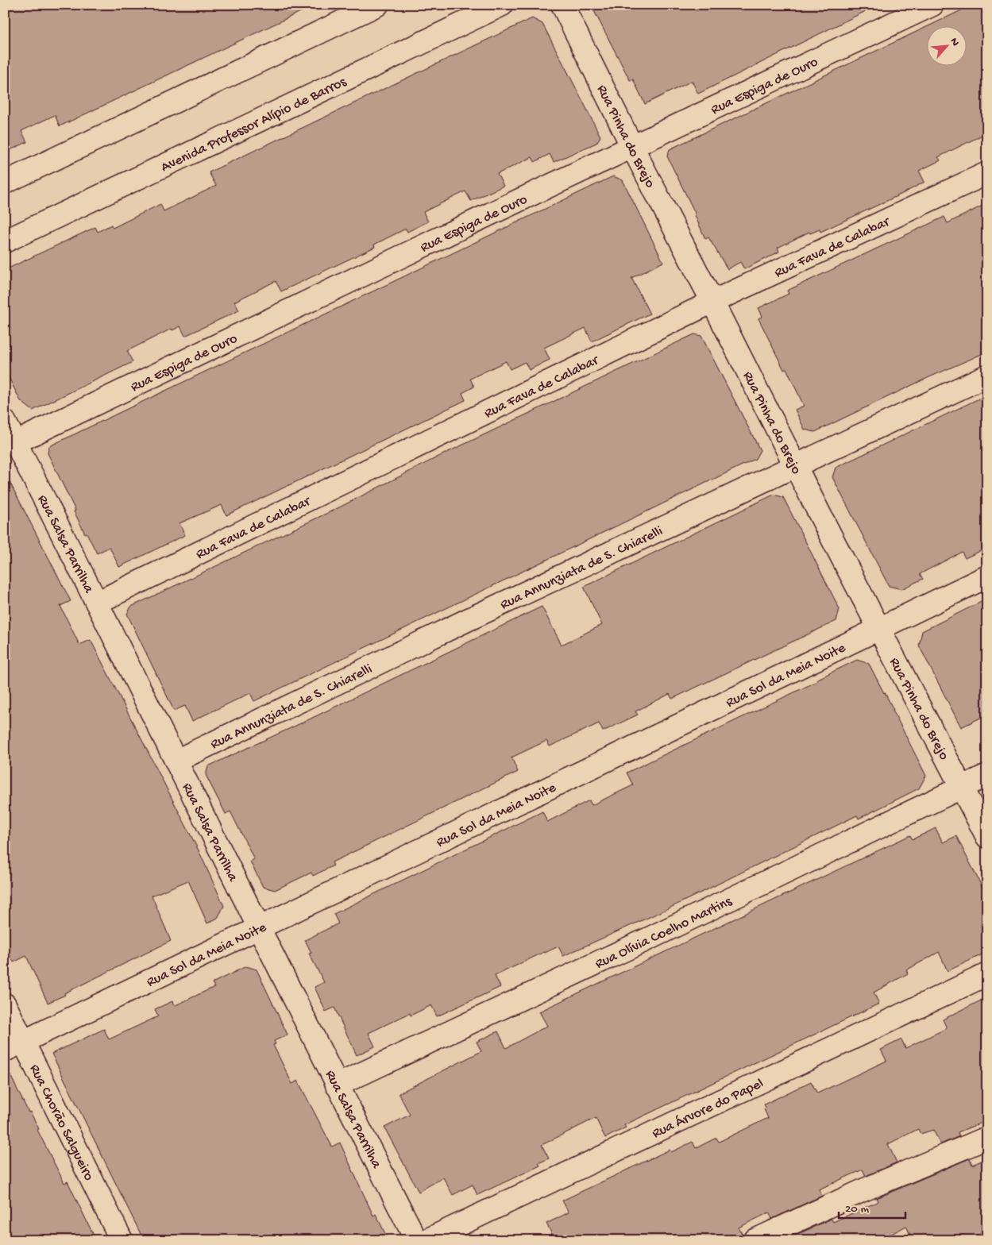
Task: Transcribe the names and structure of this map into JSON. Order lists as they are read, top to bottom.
{
  "streets": {
    "street": [
      "Rua Espiga de Ouro",
      "Avenida Professor Alípio de Barros",
      "Rua Pinha do Brejo",
      "Rua Fava de Calabar",
      "Rua Salsa Parrilha",
      "Rua Annunziata de S. Chiarelli",
      "Rua Sol da Meia Noite",
      "Rua Olívia Coelho Martins",
      "Rua Árvore do Papel",
      "Rua Chorão Salgueiro"
    ]
  },
  "crossings": [
    ["Rua Espiga de Ouro", "Rua Pinha do Brejo"],
    ["Rua Espiga de Ouro", "Rua Salsa Parrilha"],
    ["Rua Pinha do Brejo", "Rua Fava de Calabar"],
    ["Rua Pinha do Brejo", "Rua Annunziata de S. Chiarelli"],
    ["Rua Pinha do Brejo", "Rua Sol da Meia Noite"],
    ["Rua Pinha do Brejo", "Rua Olívia Coelho Martins"],
    ["Rua Fava de Calabar", "Rua Salsa Parrilha"],
    ["Rua Salsa Parrilha", "Rua Annunziata de S. Chiarelli"],
    ["Rua Salsa Parrilha", "Rua Sol da Meia Noite"],
    ["Rua Salsa Parrilha", "Rua Olívia Coelho Martins"],
    ["Rua Sol da Meia Noite", "Rua Chorão Salgueiro"]
  ],
  "scale_bar": "20 m",
  "north": "top right"
}
